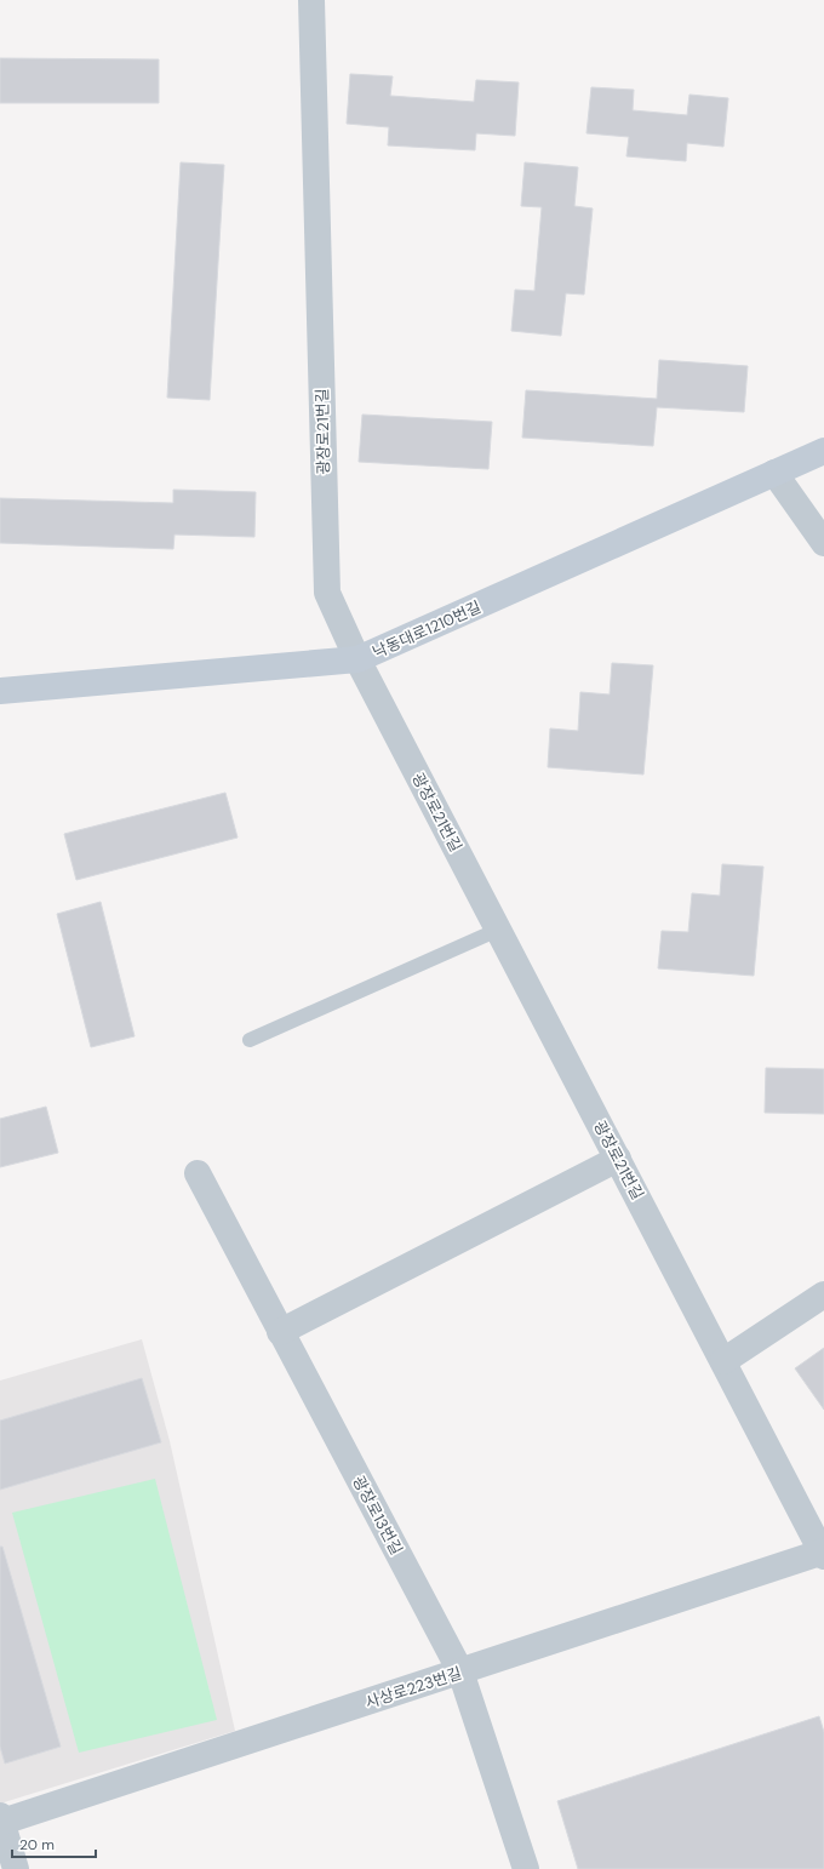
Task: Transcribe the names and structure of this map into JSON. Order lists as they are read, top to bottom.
{
  "streets": {
    "street": [
      "광장로21번길",
      "낙동대로1210번길",
      "광장로13번길",
      "사상로223번길"
    ]
  },
  "crossings": [
    ["광장로21번길", "낙동대로1210번길"],
    ["광장로21번길", "사상로223번길"],
    ["광장로13번길", "사상로223번길"]
  ],
  "scale_bar": "20 m"
}
